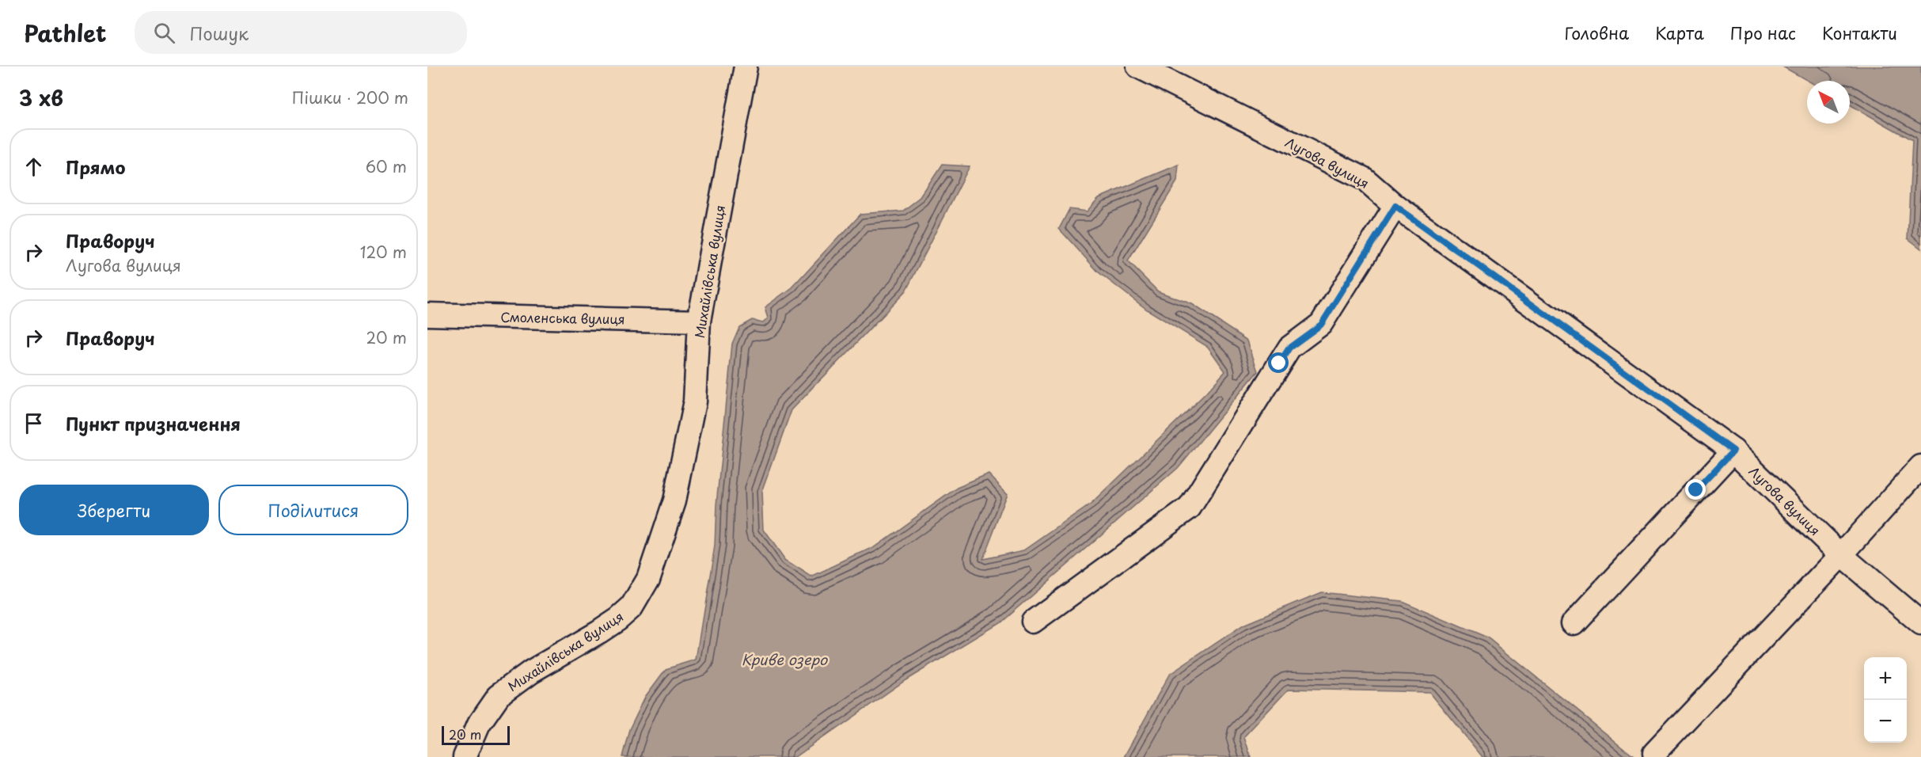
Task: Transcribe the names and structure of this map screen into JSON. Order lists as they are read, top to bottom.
{
  "streets": {
    "street": ["Лугова вулиця", "Михайлівська вулиця", "Смоленська вулиця"]
  },
  "crossings": [
    ["Михайлівська вулиця", "Смоленська вулиця"]
  ],
  "water": ["Криве озеро"],
  "scale_bar": "20 m",
  "north": "top left",
  "page": {
    "header": "Pathlet",
    "search": "Пошук",
    "nav": [
      "Головна",
      "Карта",
      "Про нас",
      "Контакти"
    ],
    "heading": ["3 хв", "Пішки · 200 m"],
    "list": [
      ["Прямо", "60 m"],
      ["Праворуч", "Лугова вулиця", "120 m"],
      ["Праворуч", "20 m"],
      "Пункт призначення"
    ],
    "buttons": ["Зберегти", "Поділитися"],
    "map_buttons": ["+", "−"],
    "scale": "20 m"
  }
}
